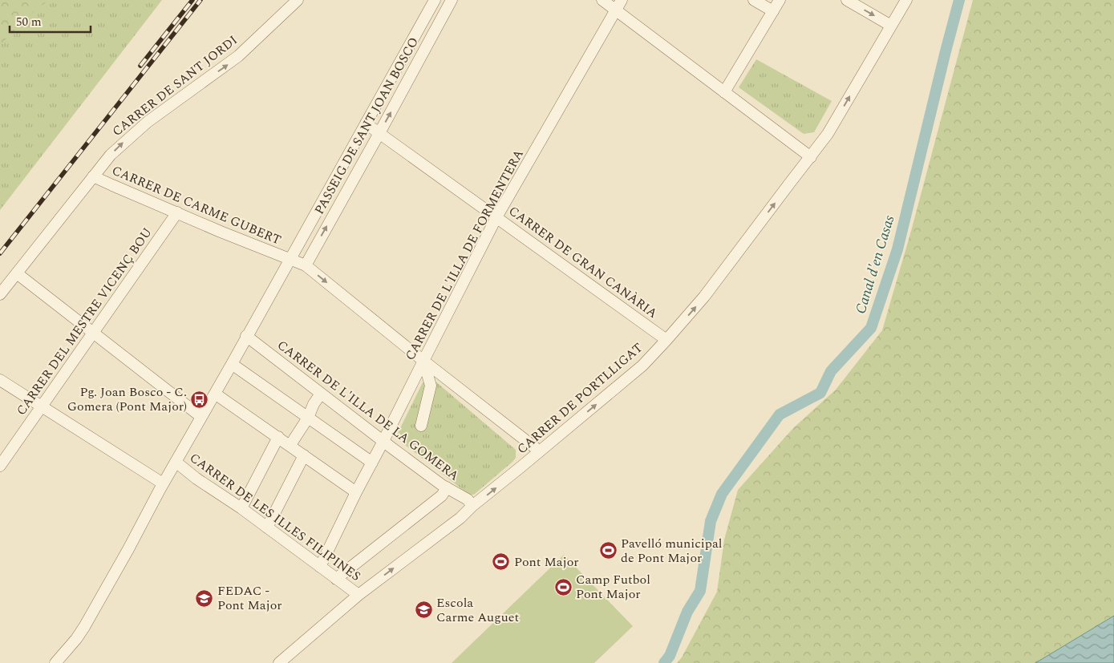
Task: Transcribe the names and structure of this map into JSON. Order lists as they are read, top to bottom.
{
  "streets": {
    "street": [
      "CARRER DE SANT JORDI",
      "PASSEIG DE SANT JOAN BOSCO",
      "CARRER DE CARME GUBERT",
      "CARRER DE L'ILLA DE FORMENTERA",
      "CARRER DE GRAN CANÀRIA",
      "CARRER DEL MESTRE VICENÇ BOU",
      "CARRER DE PORTLLIGAT",
      "CARRER DE L'ILLA DE LA GOMERA",
      "CARRER DE LES ILLES FILIPINES"
    ]
  },
  "crossings": [
    ["CARRER DE SANT JORDI", "CARRER DE CARME GUBERT"],
    ["PASSEIG DE SANT JOAN BOSCO", "CARRER DE CARME GUBERT"],
    ["PASSEIG DE SANT JOAN BOSCO", "CARRER DE GRAN CANÀRIA"],
    ["CARRER DE CARME GUBERT", "CARRER DEL MESTRE VICENÇ BOU"],
    ["CARRER DE L'ILLA DE FORMENTERA", "CARRER DE GRAN CANÀRIA"],
    ["CARRER DE L'ILLA DE FORMENTERA", "CARRER DE L'ILLA DE LA GOMERA"],
    ["CARRER DE L'ILLA DE FORMENTERA", "CARRER DE LES ILLES FILIPINES"],
    ["CARRER DE GRAN CANÀRIA", "CARRER DE PORTLLIGAT"],
    ["CARRER DE PORTLLIGAT", "CARRER DE L'ILLA DE LA GOMERA"],
    ["CARRER DE PORTLLIGAT", "CARRER DE LES ILLES FILIPINES"]
  ],
  "one_way": ["CARRER DE SANT JORDI", "CARRER DE PORTLLIGAT"],
  "water": ["Canal d'en Casas"],
  "places": {
    "bus stop": ["Pg. Joan Bosco - C. Gomera (Pont Major)"],
    "sports": ["Pavelló municipal de Pont Major", "Pont Major", "Camp Futbol Pont Major"],
    "school or university": ["FEDAC - Pont Major", "Escola Carme Auguet"]
  },
  "scale_bar": "50 m"
}
